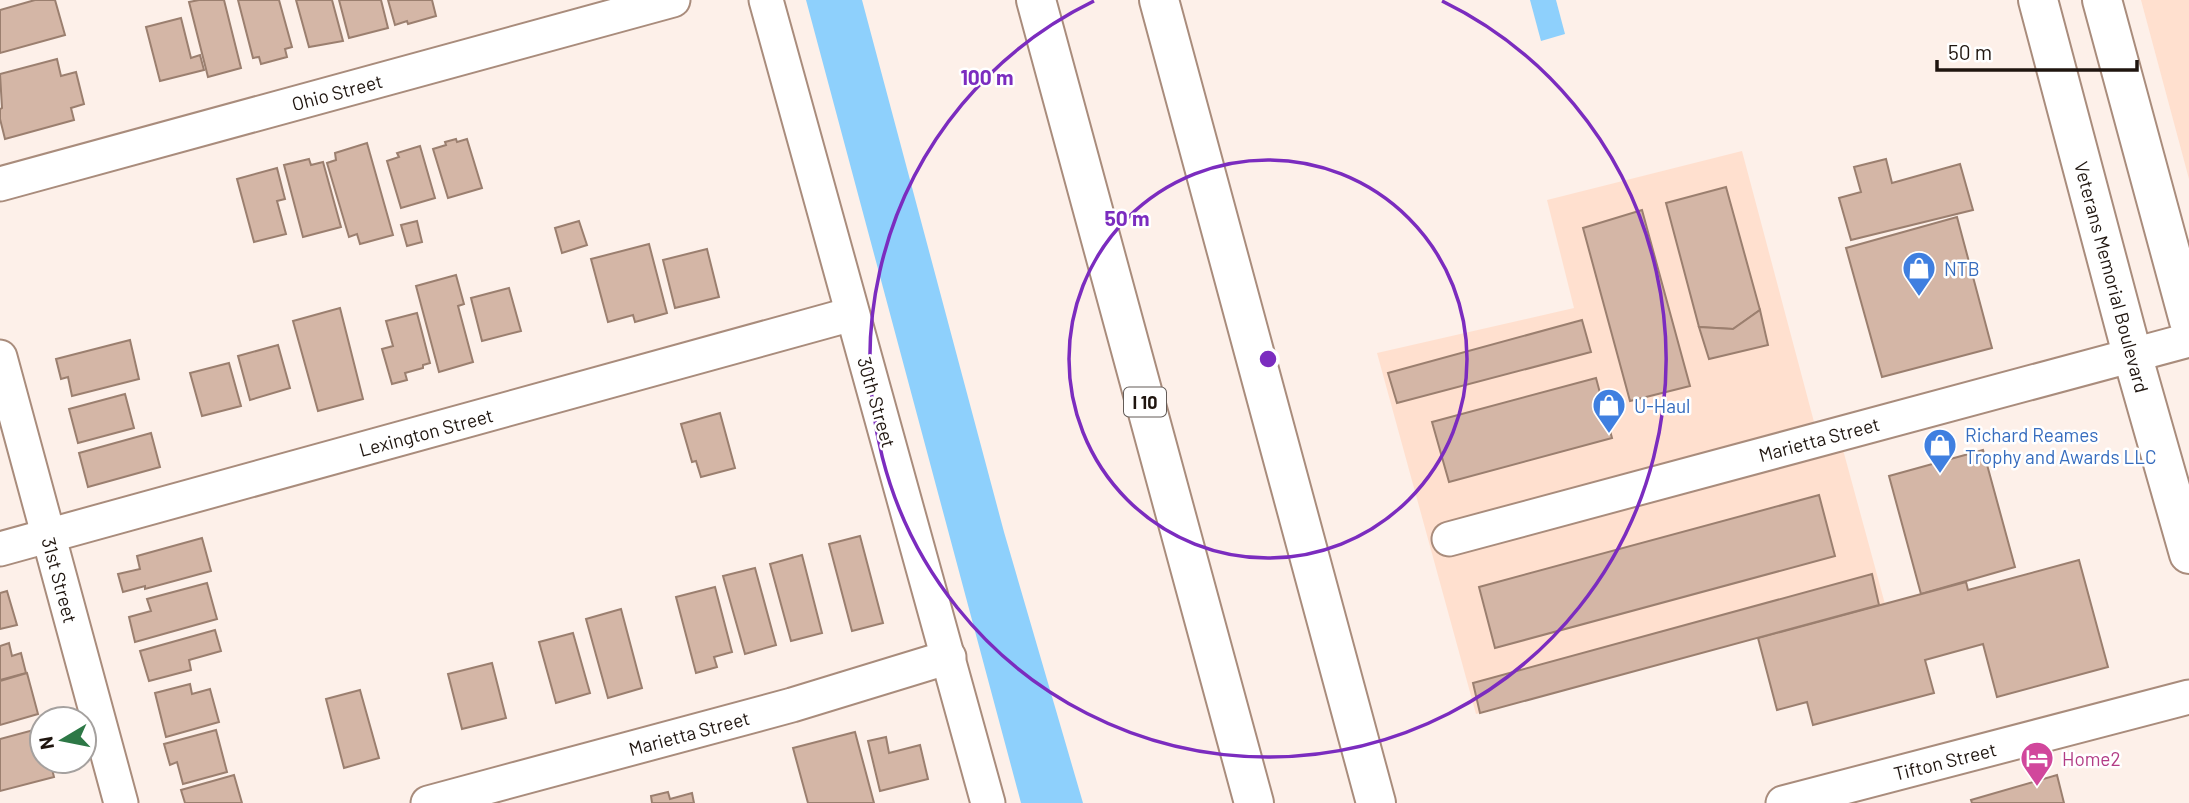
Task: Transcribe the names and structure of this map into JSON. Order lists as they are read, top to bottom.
{
  "streets": {
    "main road": ["Veterans Memorial Boulevard", "I 10"],
    "street": [
      "Ohio Street",
      "30th Street",
      "Lexington Street",
      "Marietta Street",
      "31st Street",
      "Tifton Street"
    ]
  },
  "crossings": [
    ["Veterans Memorial Boulevard", "Marietta Street"],
    ["30th Street", "Lexington Street"],
    ["30th Street", "Marietta Street"],
    ["Lexington Street", "31st Street"]
  ],
  "places": {
    "shop": ["NTB", "U-Haul", "Richard Reames Trophy and Awards LLC"],
    "hotel": ["Home2"]
  },
  "scale_bar": "50 m",
  "north": "left",
  "rings": ["100 m", "50 m"]
}
